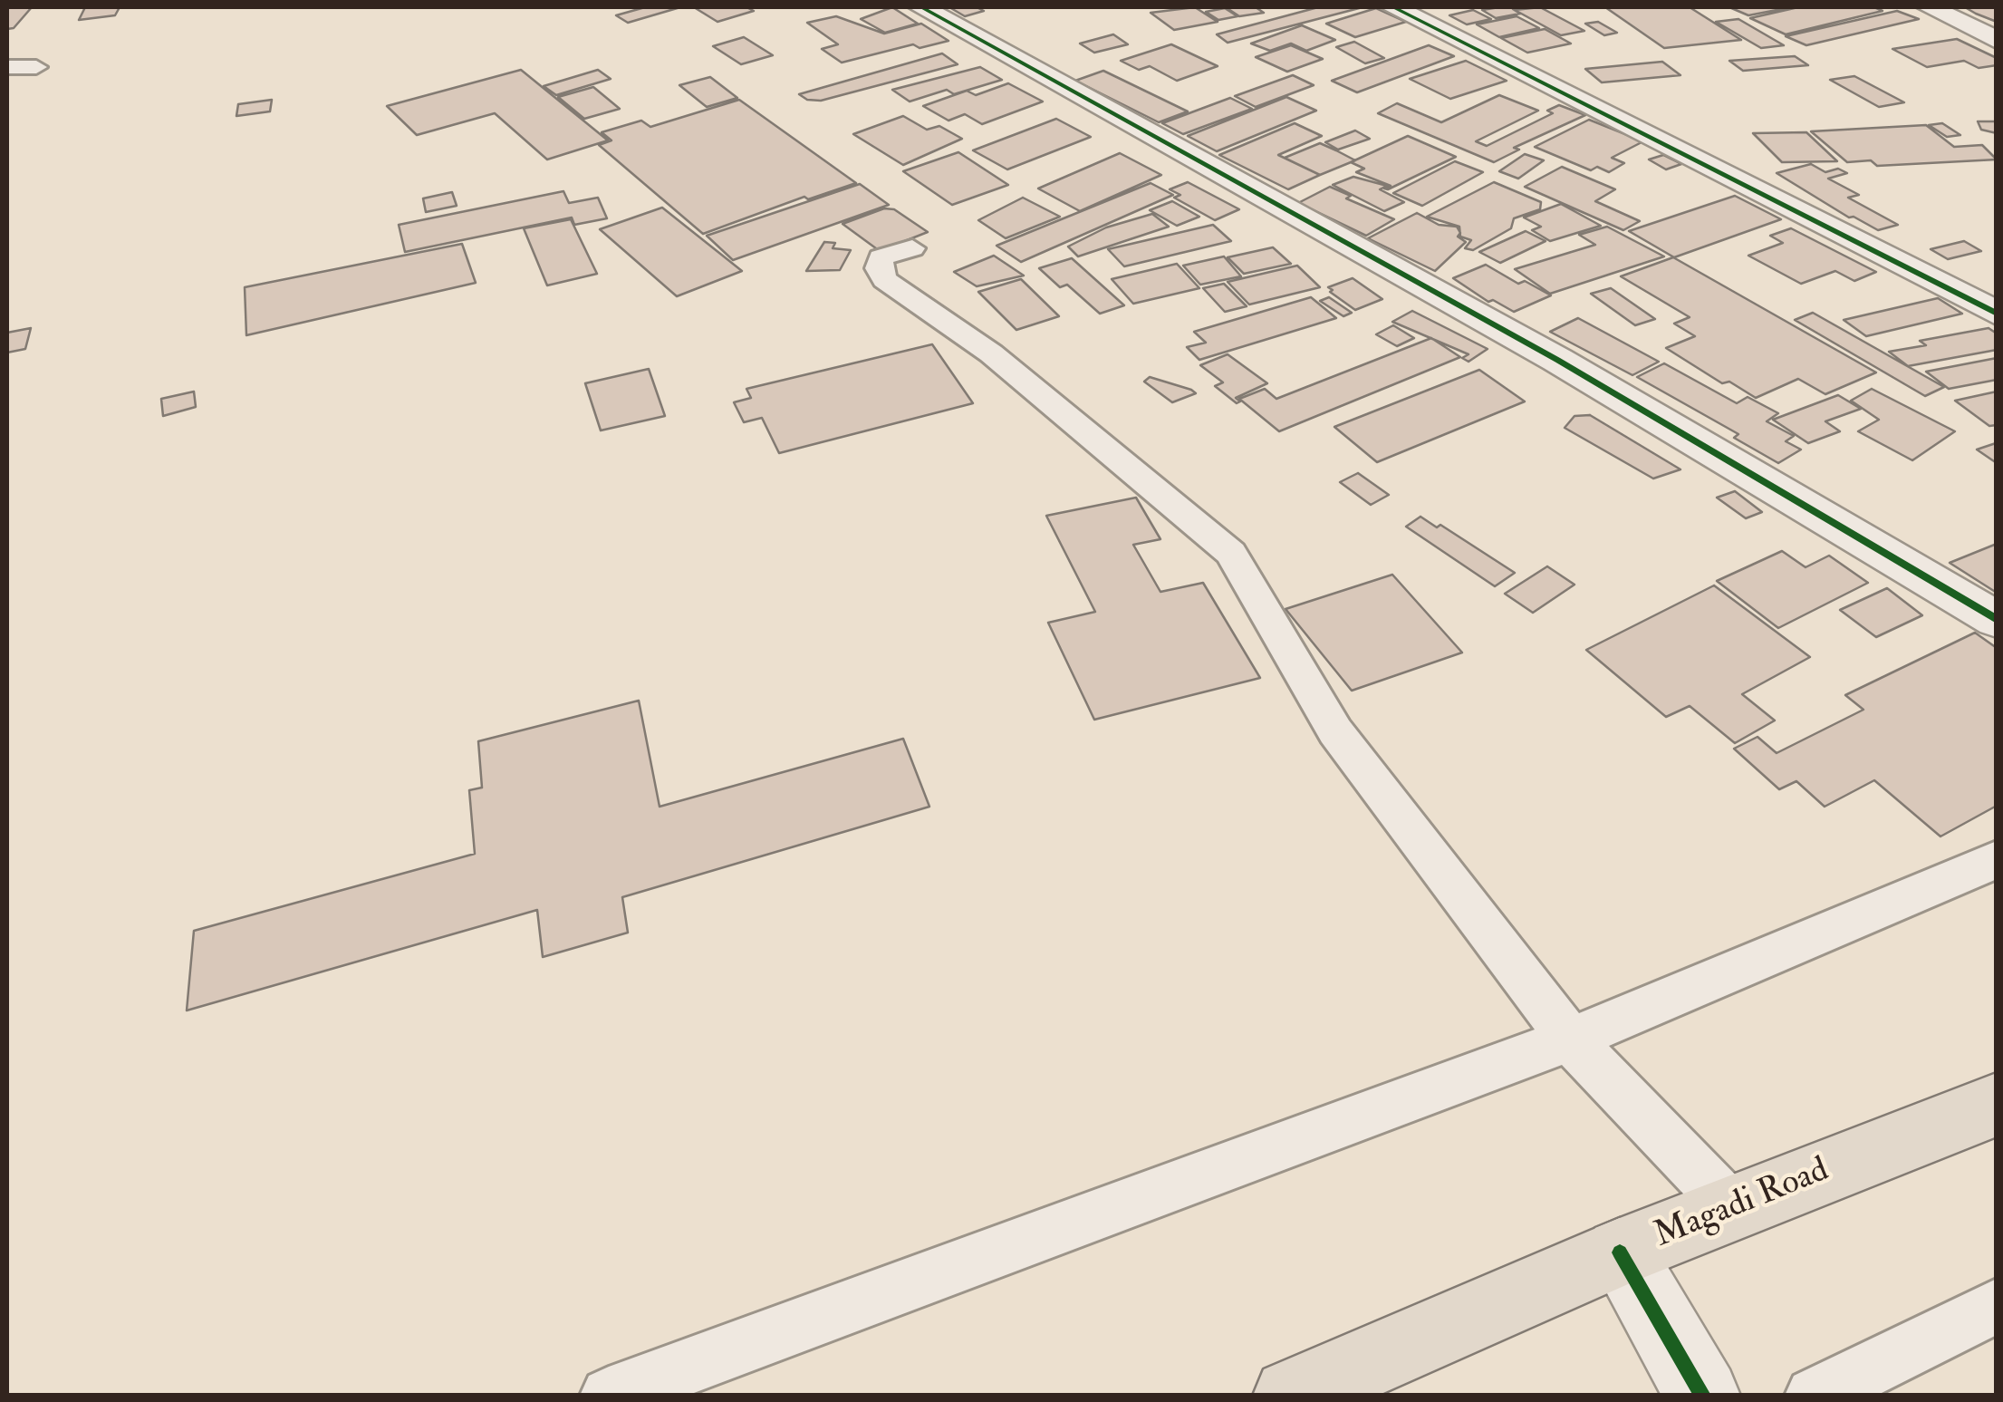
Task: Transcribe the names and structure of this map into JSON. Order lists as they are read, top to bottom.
{
  "streets": {
    "highway": ["Magadi Road"]
  }
}
